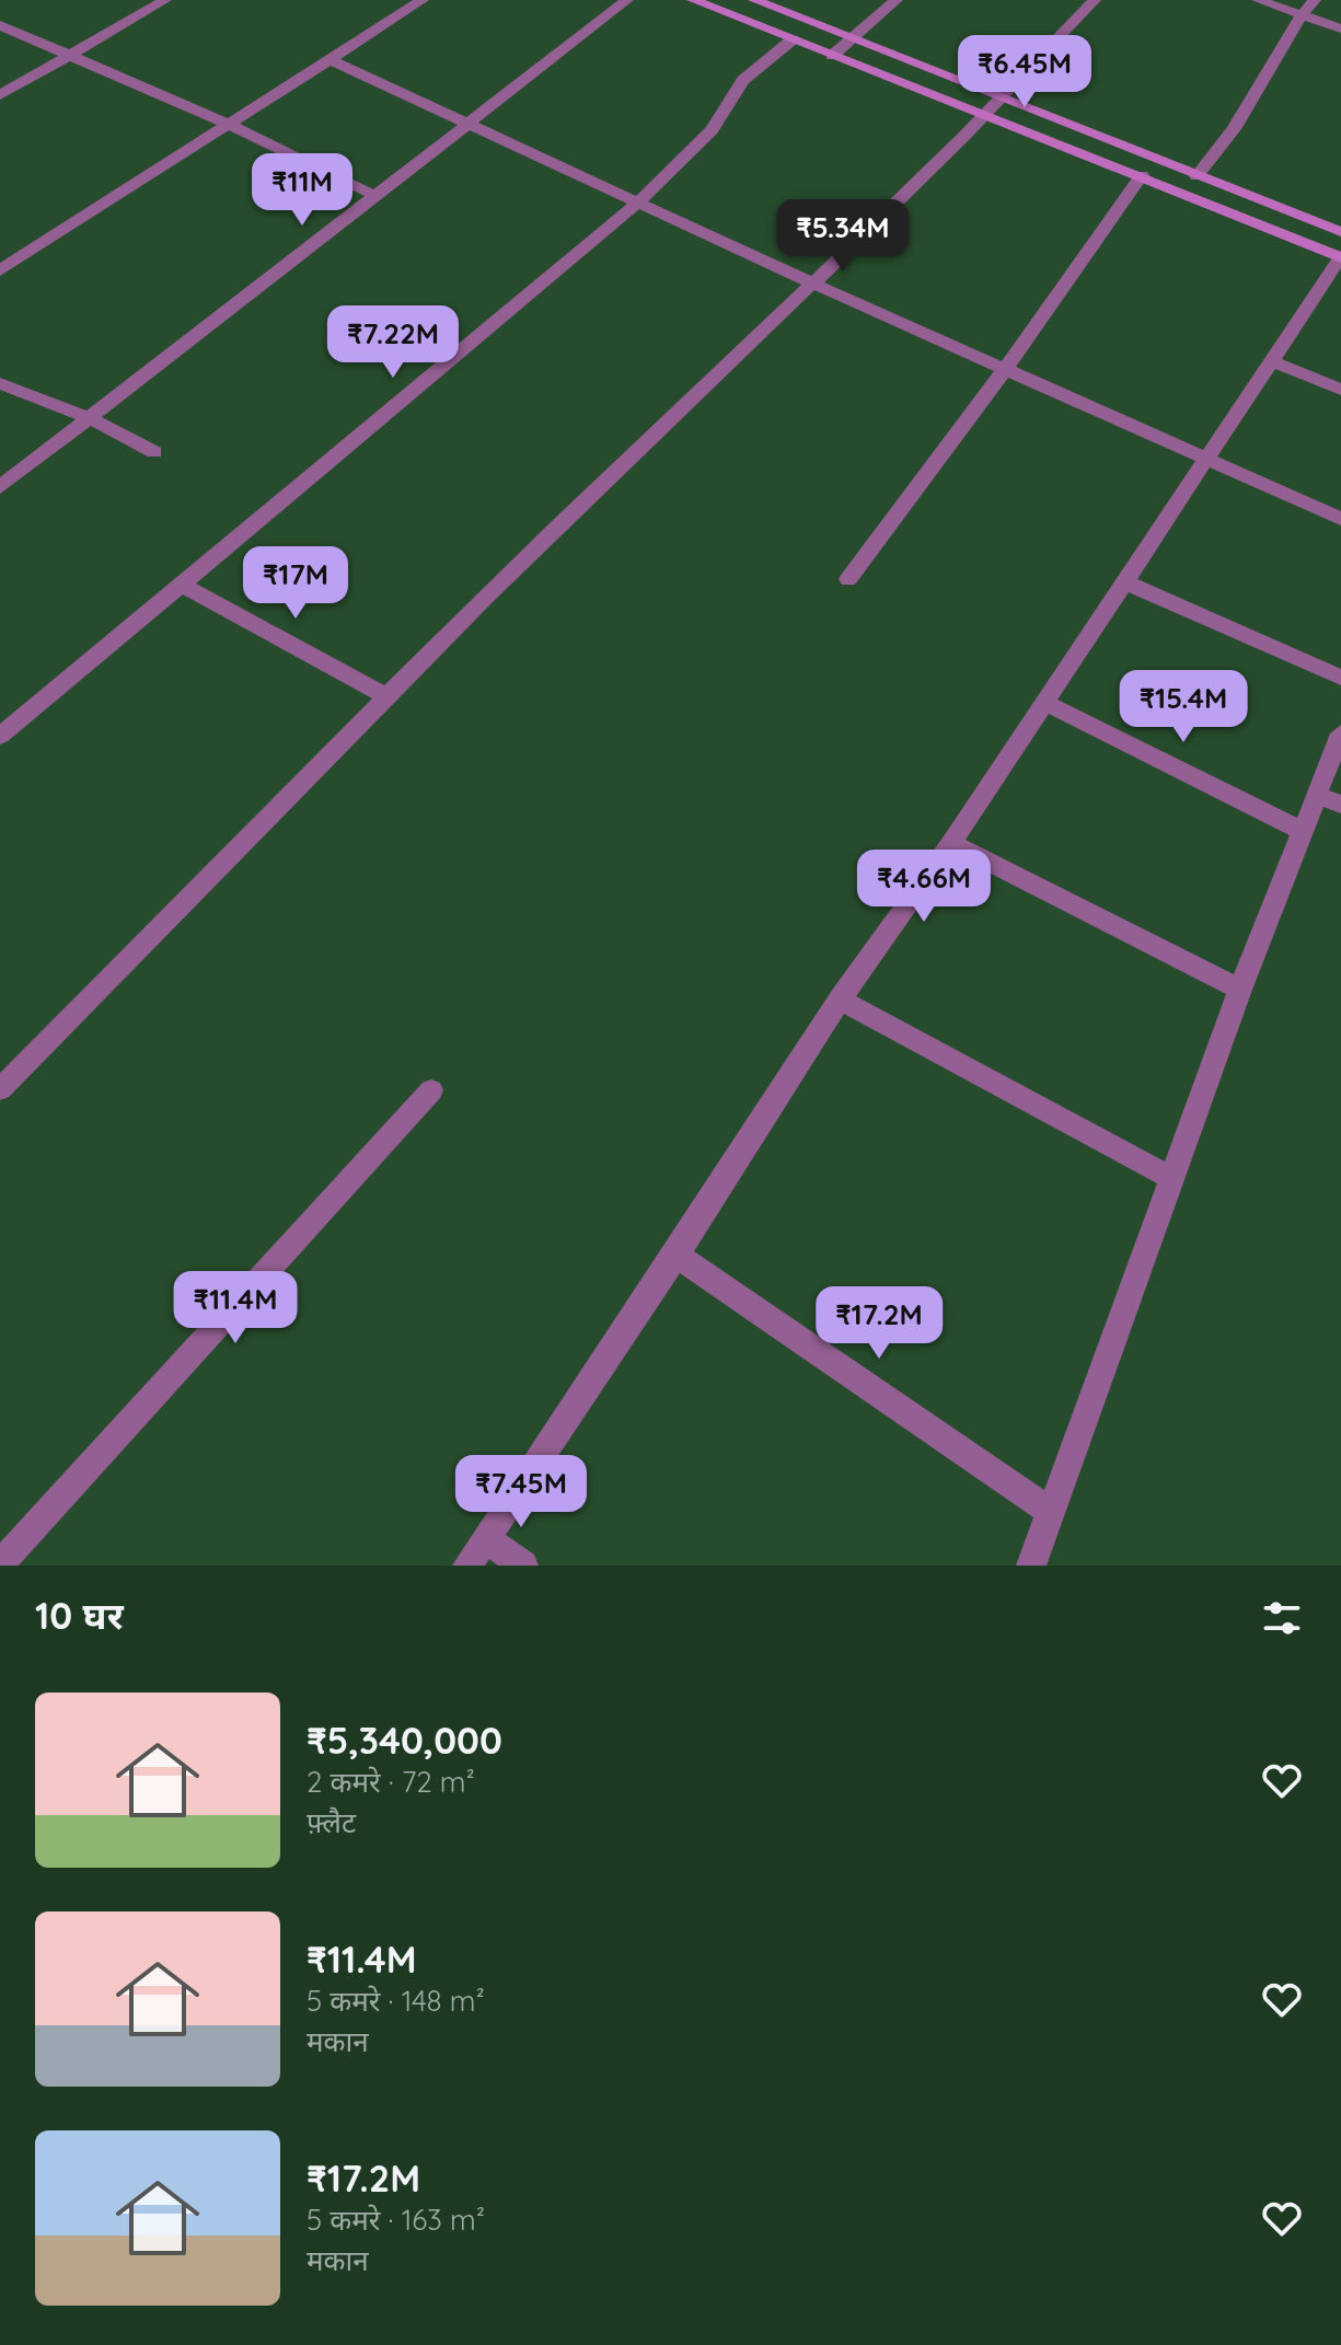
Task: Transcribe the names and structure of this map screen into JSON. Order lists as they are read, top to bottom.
{
  "page": {
    "price": [
      "₹6.45M",
      "₹11M",
      "₹5.34M",
      "₹7.22M",
      "₹17M",
      "₹15.4M",
      "₹4.66M",
      "₹11.4M",
      "₹17.2M",
      "₹7.45M"
    ],
    "heading": "10 घर",
    "list": [
      {
        "name": "₹5,340,000",
        "note": "2 कमरे · 72 m² · फ़्लैट"
      },
      {
        "name": "₹11.4M",
        "note": "5 कमरे · 148 m² · मकान"
      },
      {
        "name": "₹17.2M",
        "note": "5 कमरे · 163 m² · मकान"
      }
    ]
  }
}
